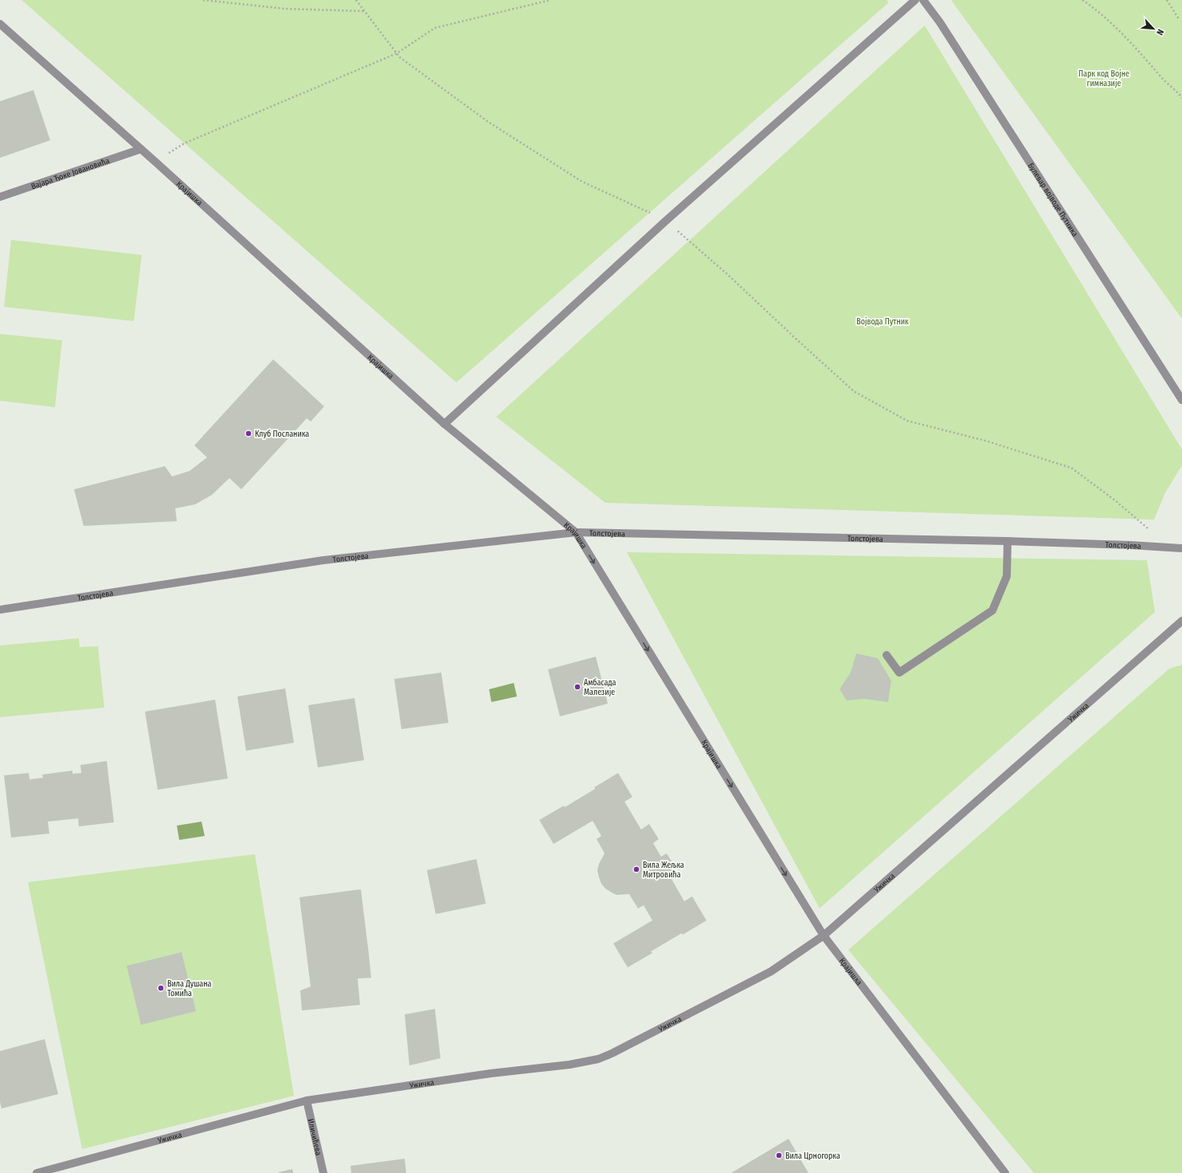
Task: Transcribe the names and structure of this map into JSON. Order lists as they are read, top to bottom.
{
  "streets": {
    "street": [
      "Вајара Ђоке Јовановића",
      "Крајишка",
      "Булевар војводе Путника",
      "Толстојева",
      "Ужичка",
      "Иличићева"
    ]
  },
  "crossings": [
    ["Вајара Ђоке Јовановића", "Крајишка"],
    ["Крајишка", "Толстојева"],
    ["Крајишка", "Ужичка"],
    ["Ужичка", "Иличићева"]
  ],
  "parks": ["Парк код Војне гимназије", "Војвода Путник"],
  "places": [
    "Клуб Посланика",
    "Амбасада Малезије",
    "Вила Жељка Митровића",
    "Вила Душана Томића",
    "Вила Црногорка"
  ],
  "north": "bottom right"
}
